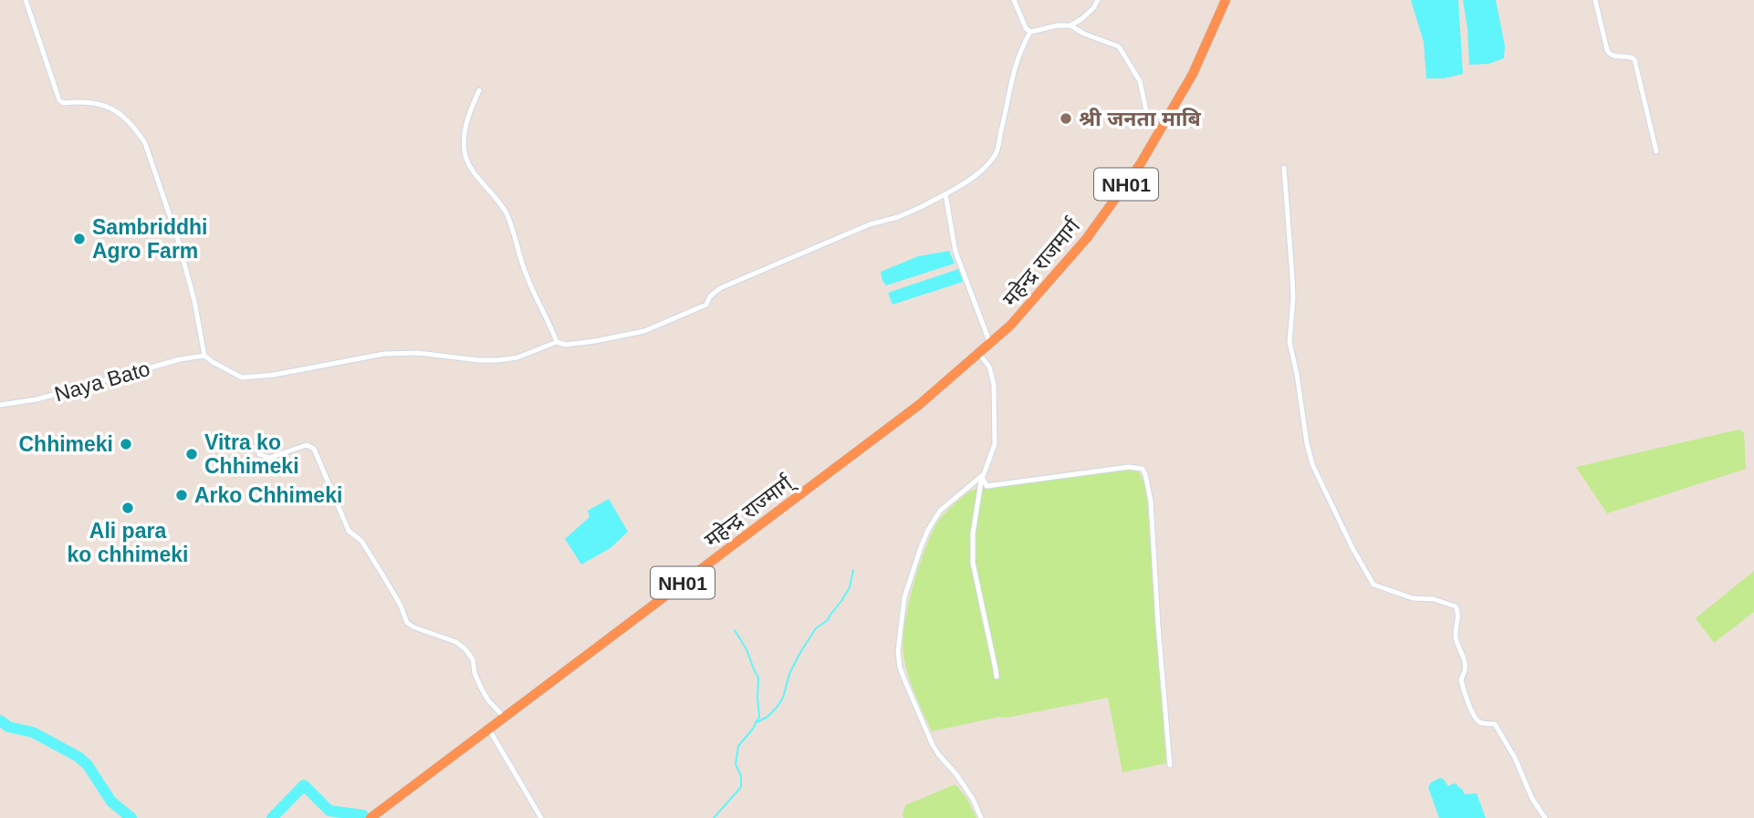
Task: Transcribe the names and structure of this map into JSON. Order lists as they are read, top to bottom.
{
  "streets": {
    "highway": ["NH01", "महेन्द्र राजमार्ग", "महेन्द्र राज्मार्ग्"],
    "street": ["Naya Bato"]
  },
  "crossings": [
    ["महेन्द्र राजमार्ग", "महेन्द्र राज्मार्ग्"]
  ],
  "places": [
    "श्री जनता माबि",
    "Sambriddhi Agro Farm",
    "Chhimeki",
    "Vitra ko Chhimeki",
    "Arko Chhimeki",
    "Ali para ko chhimeki"
  ]
}
